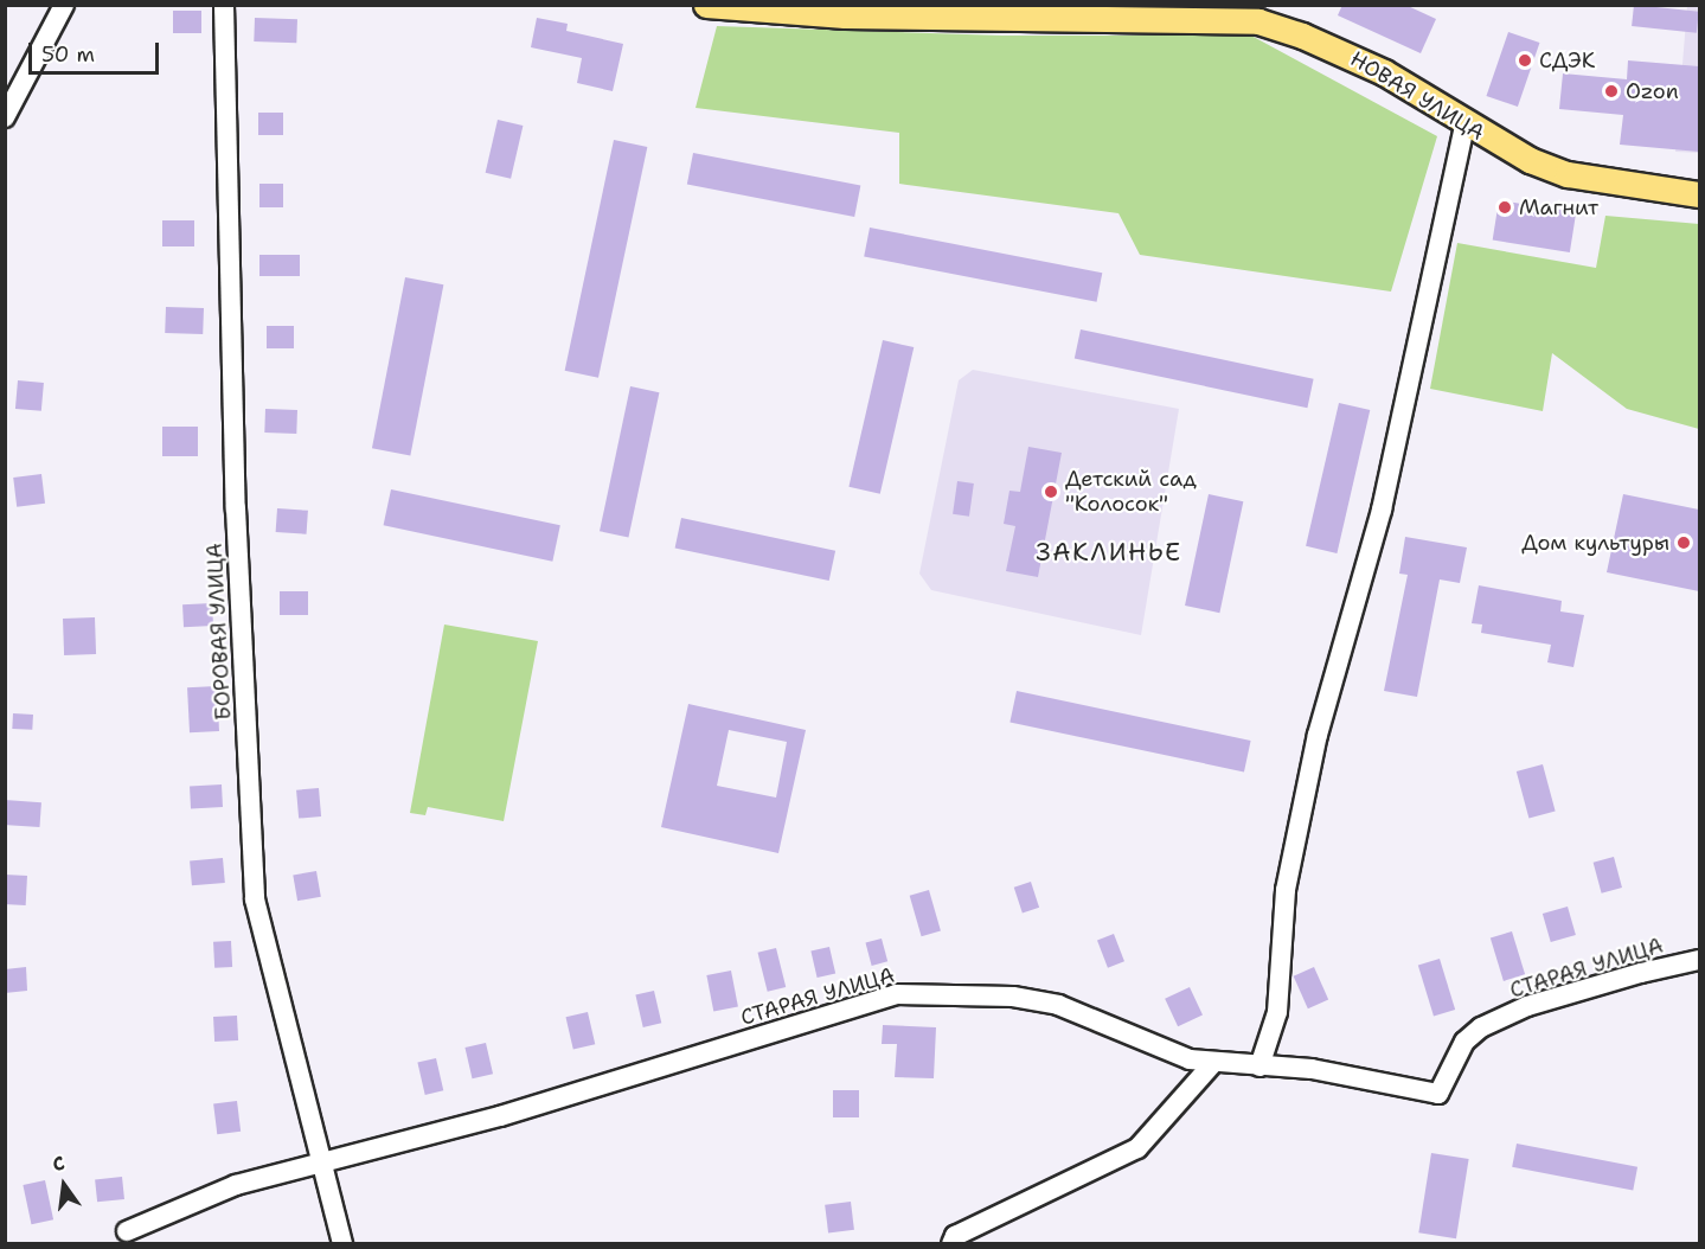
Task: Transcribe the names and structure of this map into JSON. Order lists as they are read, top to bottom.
{
  "streets": {
    "main road": ["НОВАЯ УЛИЦА"],
    "street": ["БОРОВАЯ УЛИЦА", "СТАРАЯ УЛИЦА"]
  },
  "crossings": [
    ["БОРОВАЯ УЛИЦА", "СТАРАЯ УЛИЦА"]
  ],
  "districts": ["ЗАКЛИНЬЕ"],
  "places": [
    "СДЭК",
    "Ozon",
    "Магнит",
    "Детский сад \"Колосок\"",
    "Дом культуры"
  ],
  "scale_bar": "50 m",
  "north": "top"
}
